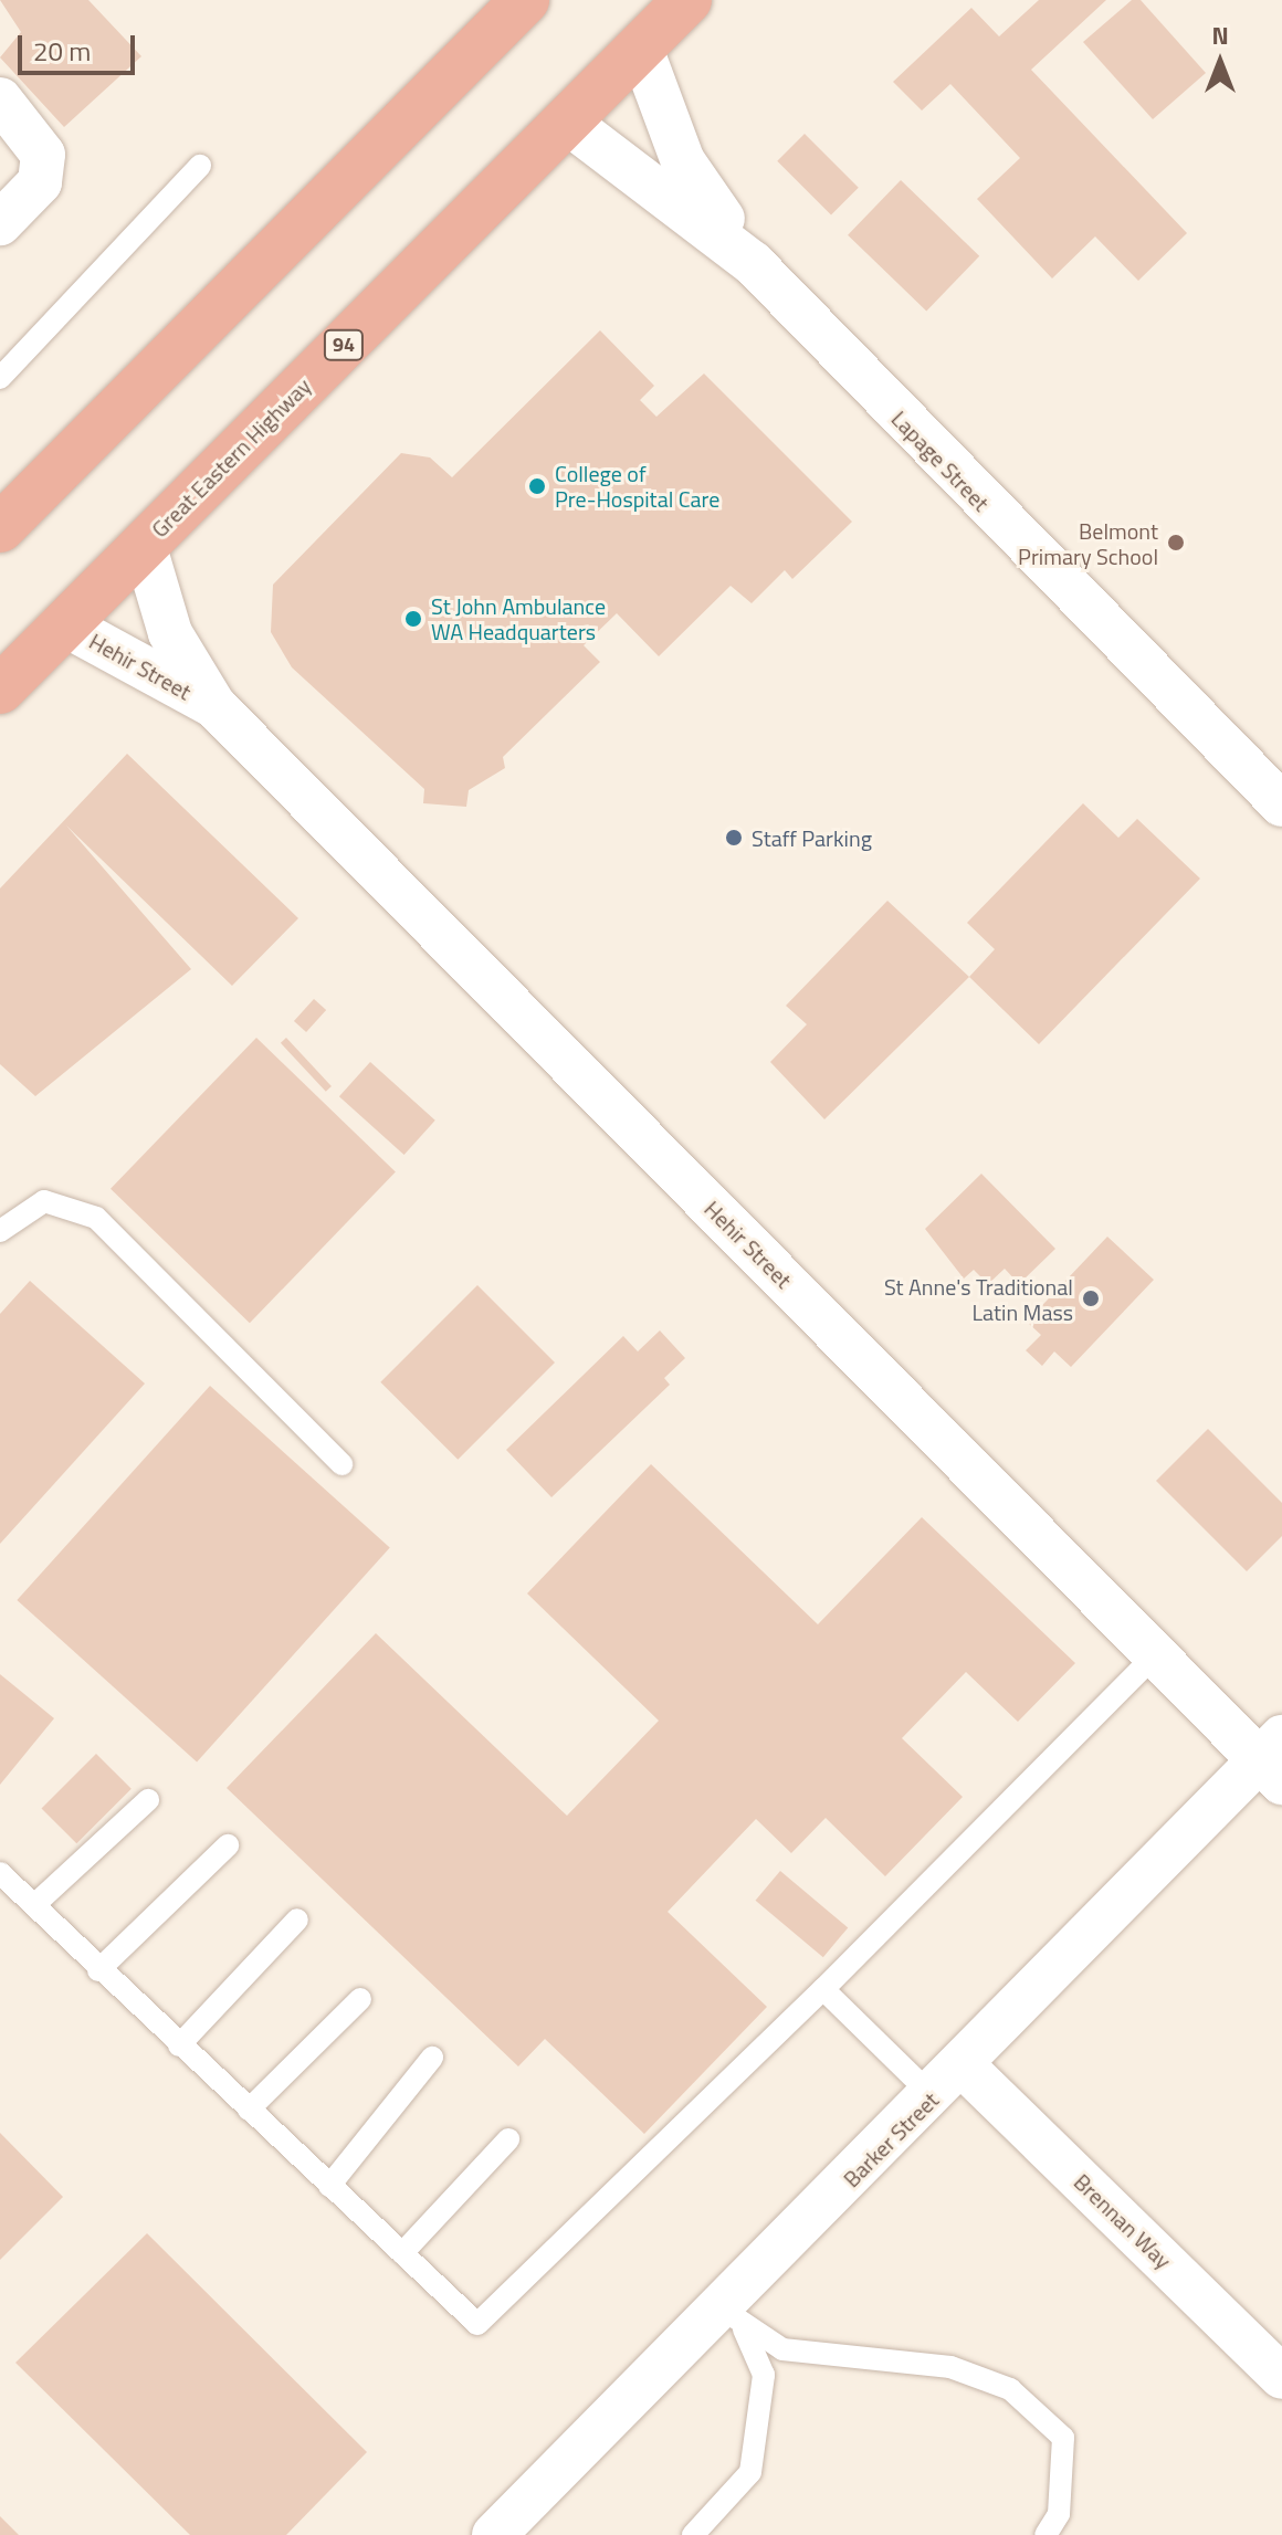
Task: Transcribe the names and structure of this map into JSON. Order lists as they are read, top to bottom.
{
  "streets": {
    "highway": ["94", "Great Eastern Highway"],
    "street": [
      "Lapage Street",
      "Hehir Street",
      "Barker Street",
      "Brennan Way"
    ]
  },
  "crossings": [
    ["Great Eastern Highway", "Lapage Street"],
    ["Great Eastern Highway", "Hehir Street"],
    ["Hehir Street", "Barker Street"],
    ["Barker Street", "Brennan Way"]
  ],
  "places": [
    "College of Pre-Hospital Care",
    "Belmont Primary School",
    "St John Ambulance WA Headquarters",
    "Staff Parking",
    "St Anne's Traditional Latin Mass"
  ],
  "scale_bar": "20 m",
  "north": "top"
}
